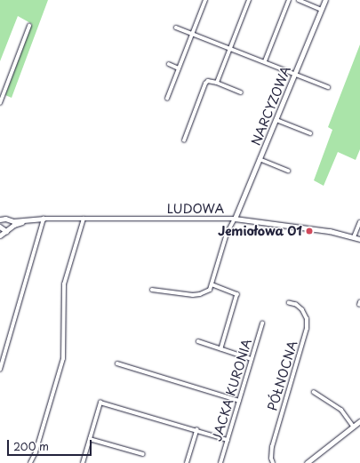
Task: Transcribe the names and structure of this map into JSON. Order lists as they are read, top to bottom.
{
  "streets": {
    "main road": ["NARCYZOWA", "LUDOWA"],
    "street": ["PÓŁNOCNA", "JACKA KURONIA"]
  },
  "crossings": [
    ["NARCYZOWA", "LUDOWA"]
  ],
  "places": ["Jemiołowa 01"],
  "scale_bar": "200 m"
}
